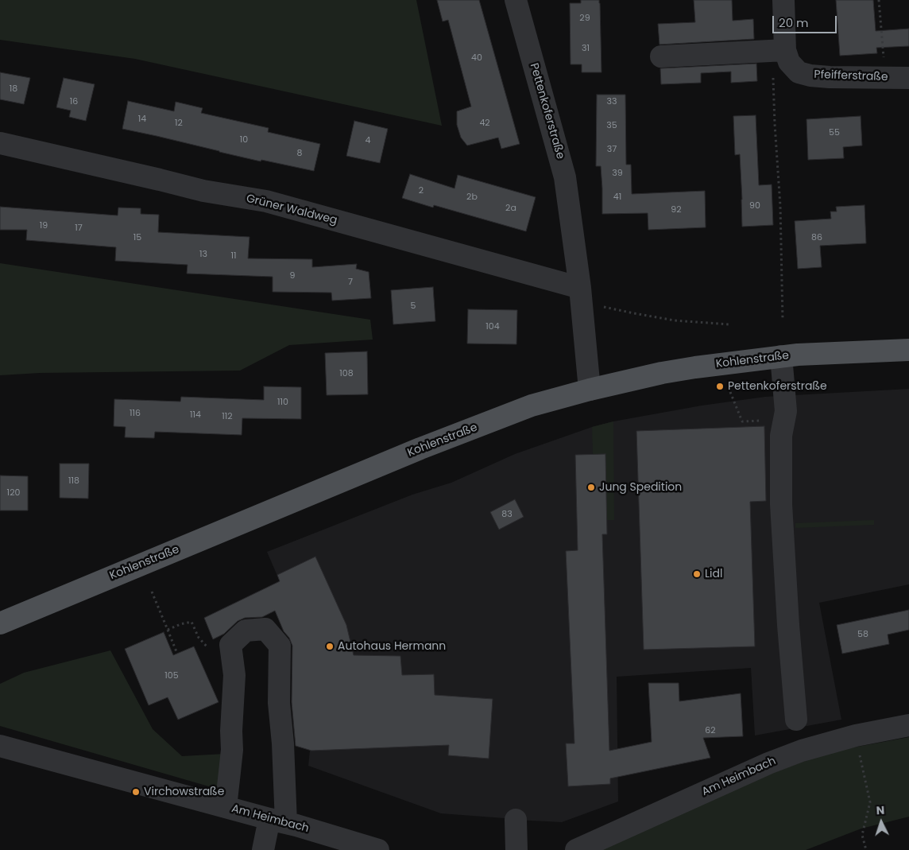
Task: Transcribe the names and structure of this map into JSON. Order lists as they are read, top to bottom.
{
  "streets": {
    "main road": ["Kohlenstraße"],
    "street": [
      "Pfeifferstraße",
      "Pettenkoferstraße",
      "Grüner Waldweg",
      "Am Heimbach"
    ]
  },
  "crossings": [
    ["Pettenkoferstraße", "Grüner Waldweg"],
    ["Pettenkoferstraße", "Kohlenstraße"]
  ],
  "places": [
    "Pettenkoferstraße",
    "Jung Spedition",
    "Lidl",
    "Autohaus Hermann",
    "Virchowstraße"
  ],
  "house_numbers": [
    "29",
    "31",
    "40",
    "18",
    "16",
    "33",
    "14",
    "12",
    "42",
    "35",
    "55",
    "10",
    "4",
    "37",
    "8",
    "39",
    "2",
    "2b",
    "41",
    "90",
    "2a",
    "92",
    "19",
    "17",
    "15",
    "86",
    "13",
    "11",
    "9",
    "7",
    "5",
    "104",
    "108",
    "110",
    "116",
    "114",
    "112",
    "118",
    "120",
    "83",
    "58",
    "105",
    "62"
  ],
  "scale_bar": "20 m",
  "north": "top"
}
